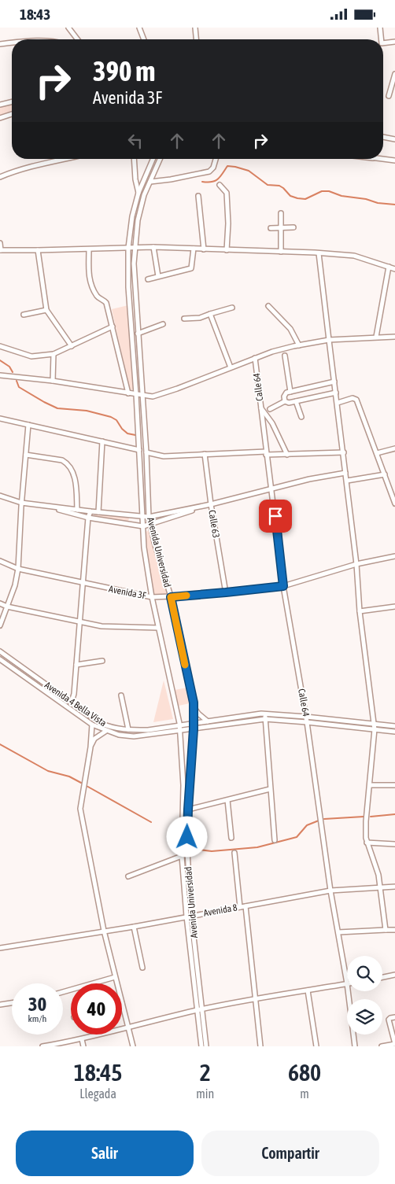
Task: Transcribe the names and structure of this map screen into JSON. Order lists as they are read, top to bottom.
{
  "streets": {
    "street": [
      "Calle 64",
      "Calle 63",
      "Avenida Universidad",
      "Avenida 3F",
      "Avenida 4 Bella Vista",
      "Avenida 8"
    ]
  },
  "crossings": [
    ["Calle 64", "Avenida 3F"],
    ["Calle 64", "Avenida 4 Bella Vista"],
    ["Calle 64", "Avenida 8"],
    ["Calle 63", "Avenida 3F"],
    ["Avenida Universidad", "Avenida 3F"],
    ["Avenida Universidad", "Avenida 4 Bella Vista"],
    ["Avenida Universidad", "Avenida 8"]
  ],
  "page": {
    "status": "18:43",
    "turn": ["390 m", "Avenida 3F"],
    "speed": "30 km/h",
    "limit": "40",
    "eta": [
      "18:45",
      "Llegada",
      "2",
      "min",
      "680",
      "m"
    ],
    "buttons": ["Salir", "Compartir"]
  }
}
